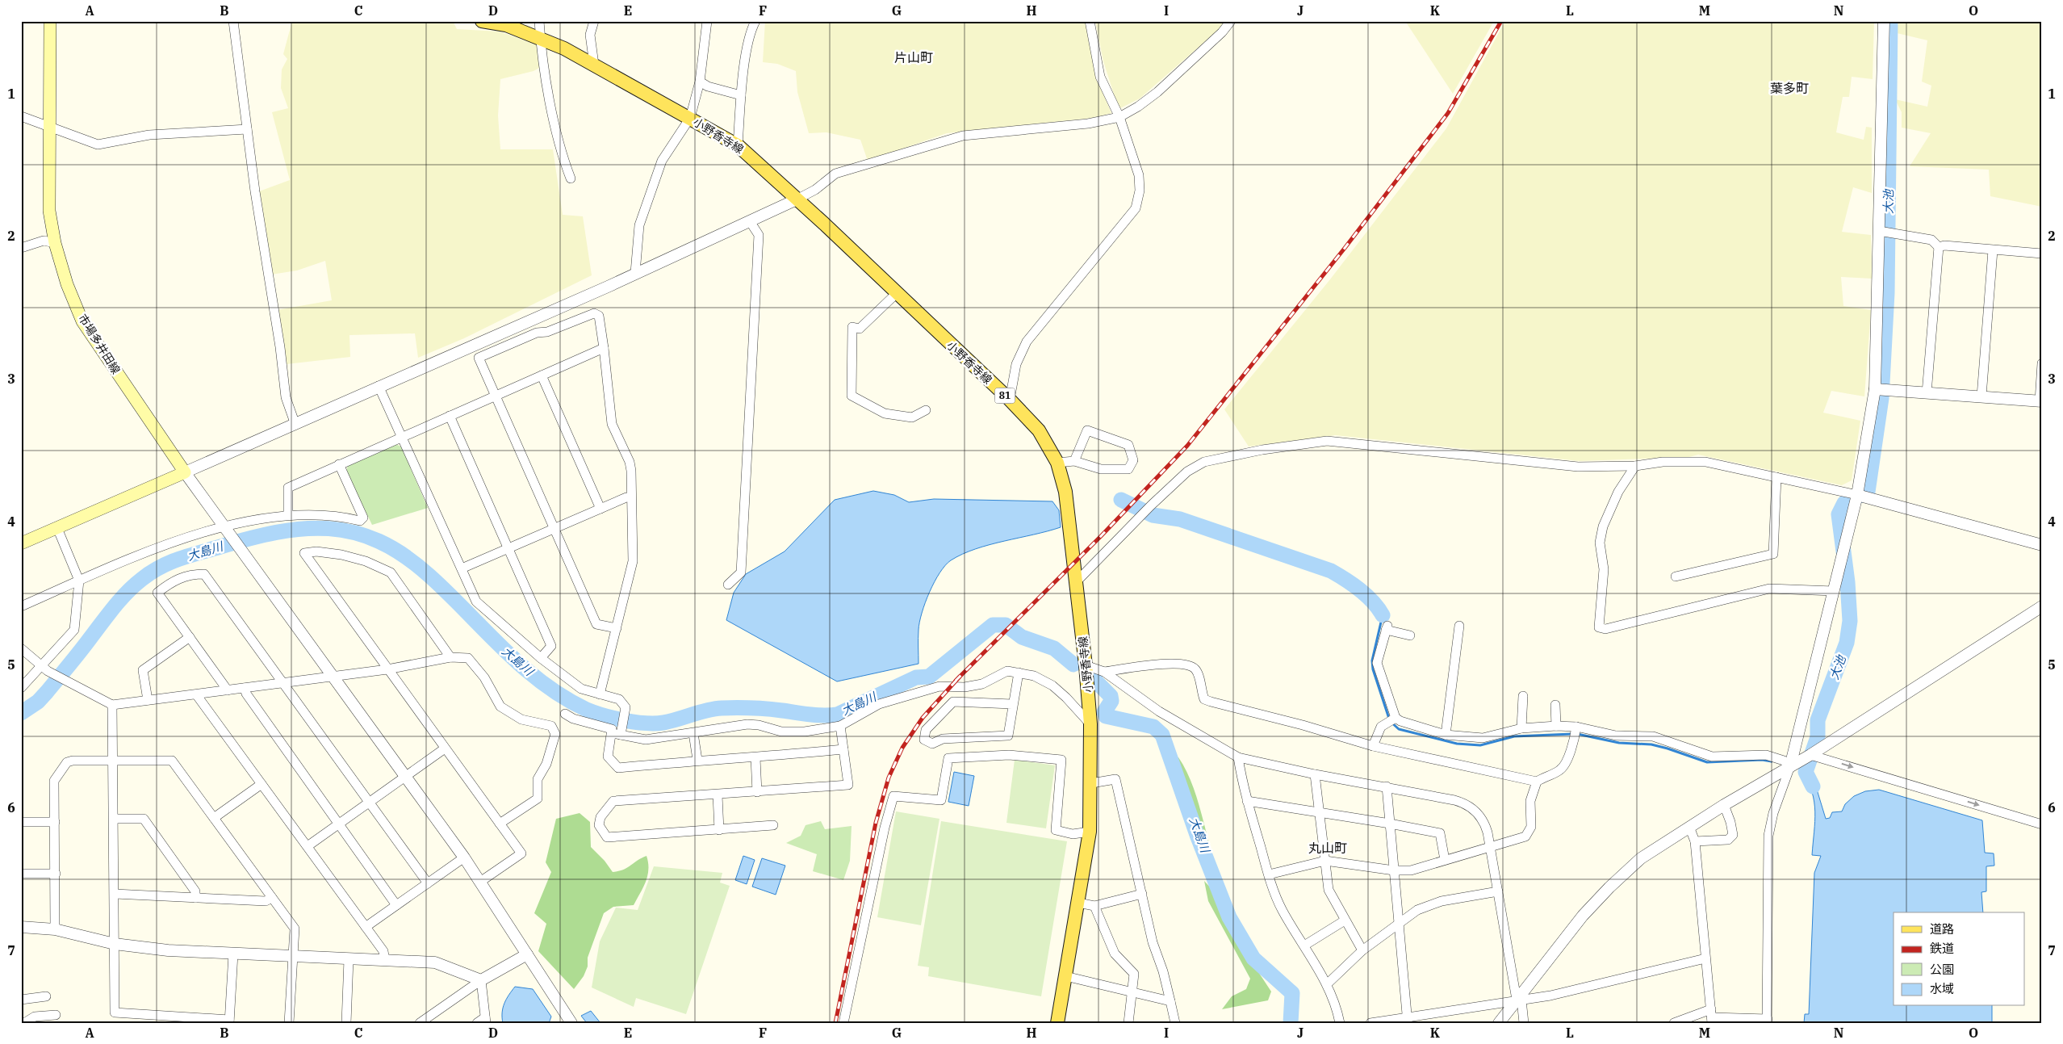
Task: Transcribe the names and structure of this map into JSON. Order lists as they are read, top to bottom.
{
  "streets": {
    "main road": ["小野香寺線", "市場多井田線", "81"]
  },
  "districts": ["片山町", "葉多町", "丸山町"],
  "water": ["大池", "大島川"],
  "legend": [
    "道路",
    "鉄道",
    "公園",
    "水域"
  ],
  "grid": {
    "columns": [
      "A",
      "B",
      "C",
      "D",
      "E",
      "F",
      "G",
      "H",
      "I",
      "J",
      "K",
      "L",
      "M",
      "N",
      "O"
    ],
    "rows": [
      "1",
      "2",
      "3",
      "4",
      "5",
      "6",
      "7"
    ]
  }
}
